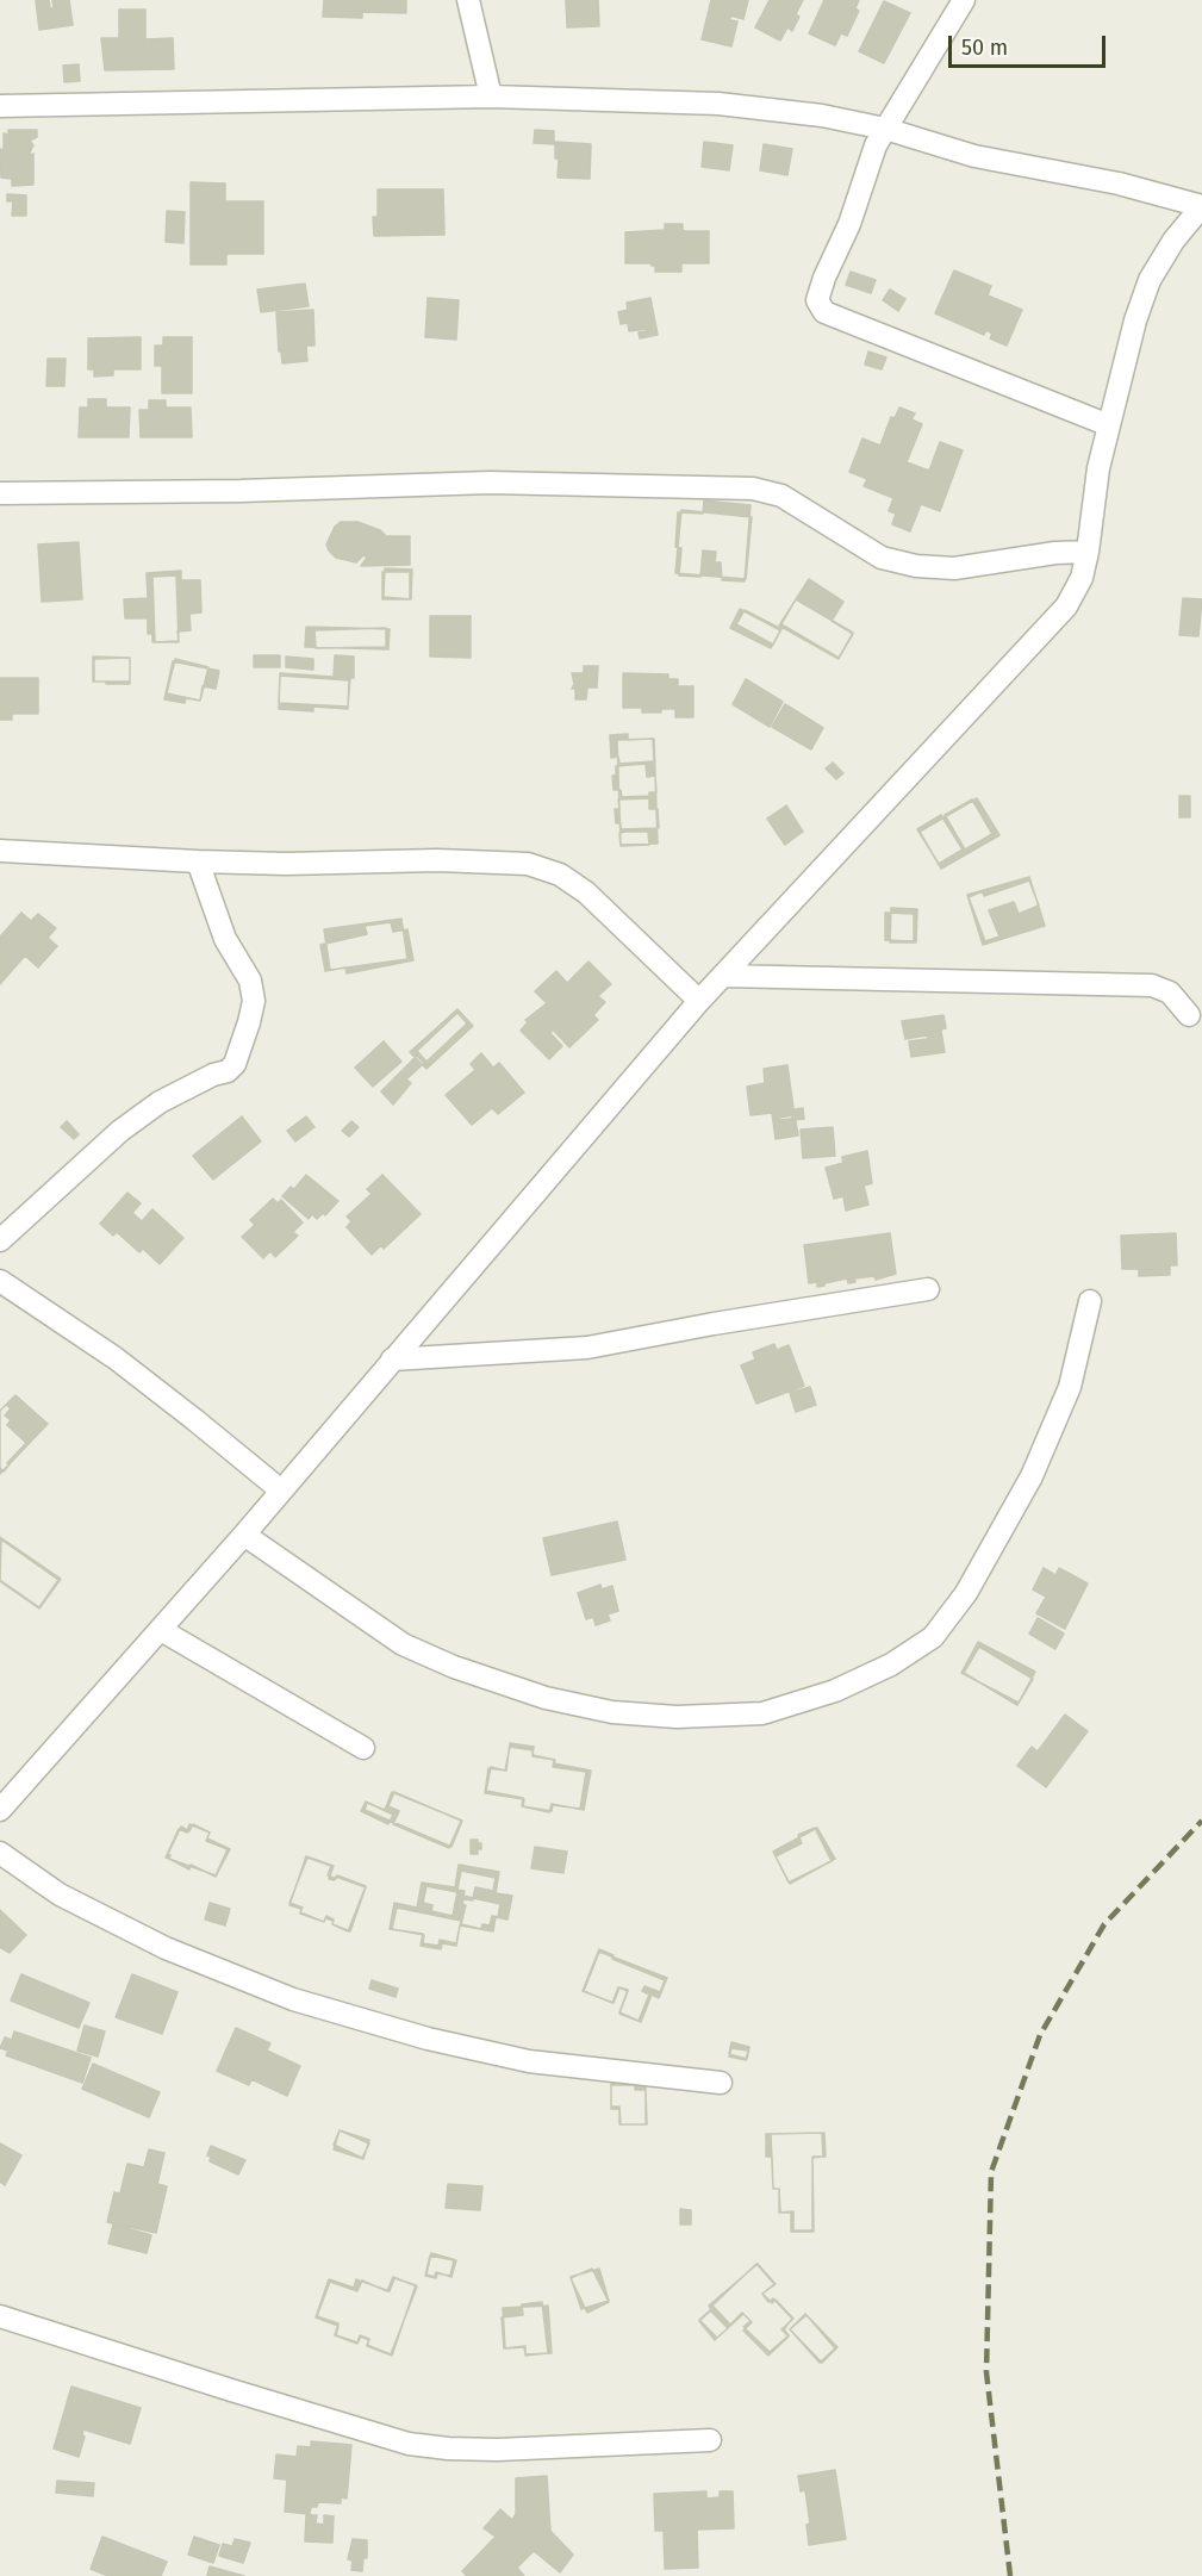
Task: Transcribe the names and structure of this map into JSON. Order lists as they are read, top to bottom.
{
  "scale_bar": "50 m"
}
